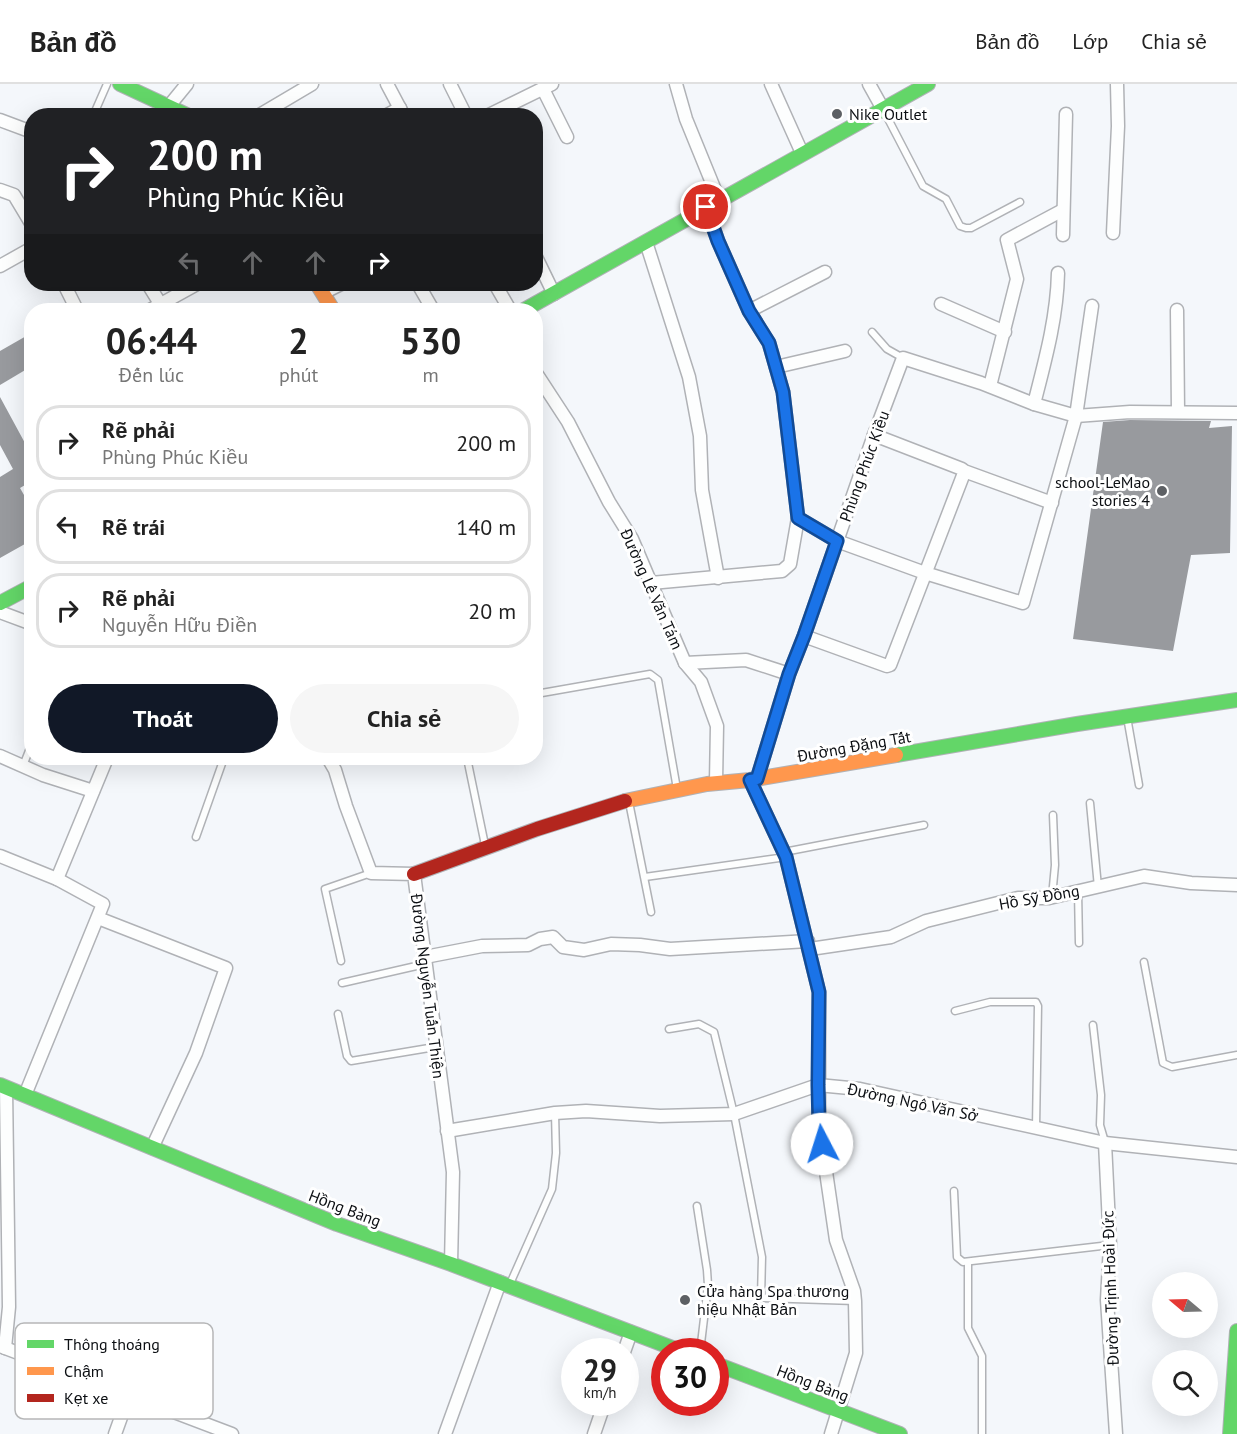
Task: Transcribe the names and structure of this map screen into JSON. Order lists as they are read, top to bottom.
{
  "streets": {
    "street": [
      "Phùng Phúc Kiều",
      "Đường Lê Văn Tám",
      "Đường Đặng Tất",
      "Hồ Sỹ Đồng",
      "Đường Nguyễn Tuấn Thiện",
      "Đường Ngô Văn Sở",
      "Hồng Bàng",
      "Đường Trịnh Hoài Đức"
    ]
  },
  "crossings": [
    ["Phùng Phúc Kiều", "Đường Đặng Tất"],
    ["Đường Lê Văn Tám", "Đường Đặng Tất"],
    ["Đường Đặng Tất", "Đường Nguyễn Tuấn Thiện"],
    ["Hồ Sỹ Đồng", "Đường Nguyễn Tuấn Thiện"],
    ["Đường Nguyễn Tuấn Thiện", "Đường Ngô Văn Sở"],
    ["Đường Nguyễn Tuấn Thiện", "Hồng Bàng"],
    ["Đường Ngô Văn Sở", "Đường Trịnh Hoài Đức"]
  ],
  "places": ["Nike Outlet", "school-LeMao stories 4", "Cửa hàng Spa thương hiệu Nhật Bản"],
  "legend": ["Thông thoáng", "Chậm", "Kẹt xe"],
  "north": "left",
  "page": {
    "header": "Bản đồ",
    "nav": ["Bản đồ", "Lớp", "Chia sẻ"],
    "turn": ["200 m", "Phùng Phúc Kiều"],
    "eta": [
      "06:44",
      "Đến lúc",
      "2",
      "phút",
      "530",
      "m"
    ],
    "list": [
      {
        "name": "Rẽ phải",
        "note": "Phùng Phúc Kiều",
        "value": "200 m"
      },
      {
        "name": "Rẽ trái",
        "value": "140 m"
      },
      {
        "name": "Rẽ phải",
        "note": "Nguyễn Hữu Điền",
        "value": "20 m"
      }
    ],
    "buttons": ["Thoát", "Chia sẻ"],
    "speed": "29 km/h",
    "limit": "30"
  }
}
